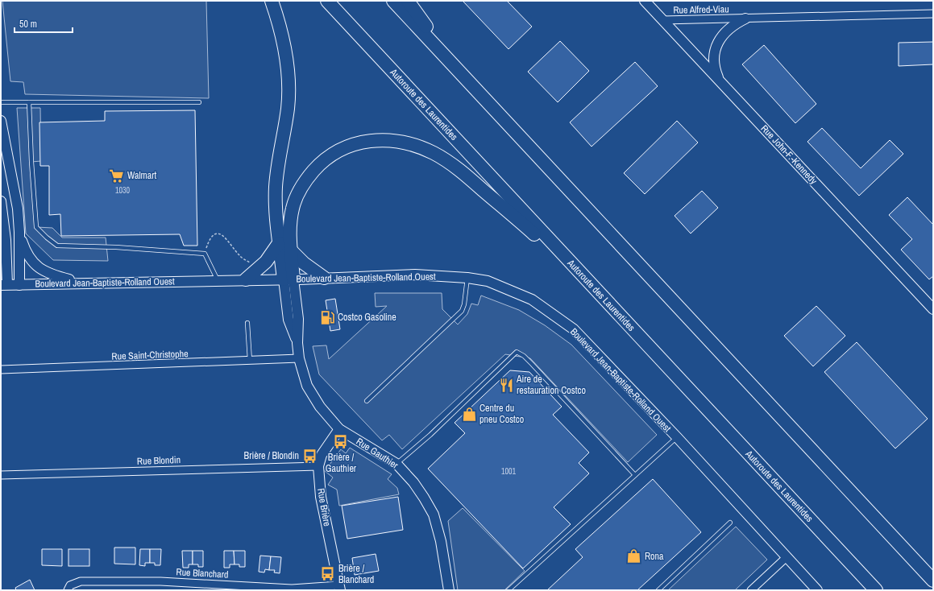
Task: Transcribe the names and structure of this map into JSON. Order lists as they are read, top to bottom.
{
  "streets": {
    "highway": ["Autoroute des Laurentides"],
    "street": [
      "Rue Alfred-Viau",
      "Rue John-F.-Kennedy",
      "Boulevard Jean-Baptiste-Rolland Ouest",
      "Rue Saint-Christophe",
      "Rue Gauthier",
      "Rue Blondin",
      "Rue Brière",
      "Rue Blanchard"
    ]
  },
  "crossings": [
    ["Rue Alfred-Viau", "Rue John-F.-Kennedy"],
    ["Boulevard Jean-Baptiste-Rolland Ouest", "Rue Gauthier"],
    ["Rue Saint-Christophe", "Rue Gauthier"],
    ["Rue Gauthier", "Rue Brière"],
    ["Rue Blondin", "Rue Brière"],
    ["Rue Brière", "Rue Blanchard"]
  ],
  "places": {
    "supermarket": ["Walmart"],
    "fuel station": ["Costco Gasoline"],
    "restaurant": ["Aire de restauration Costco"],
    "shop": ["Centre du pneu Costco", "Rona"],
    "bus stop": ["Brière / Gauthier", "Brière / Blondin", "Brière / Blanchard"]
  },
  "house_numbers": ["1030", "1001"],
  "scale_bar": "50 m"
}
